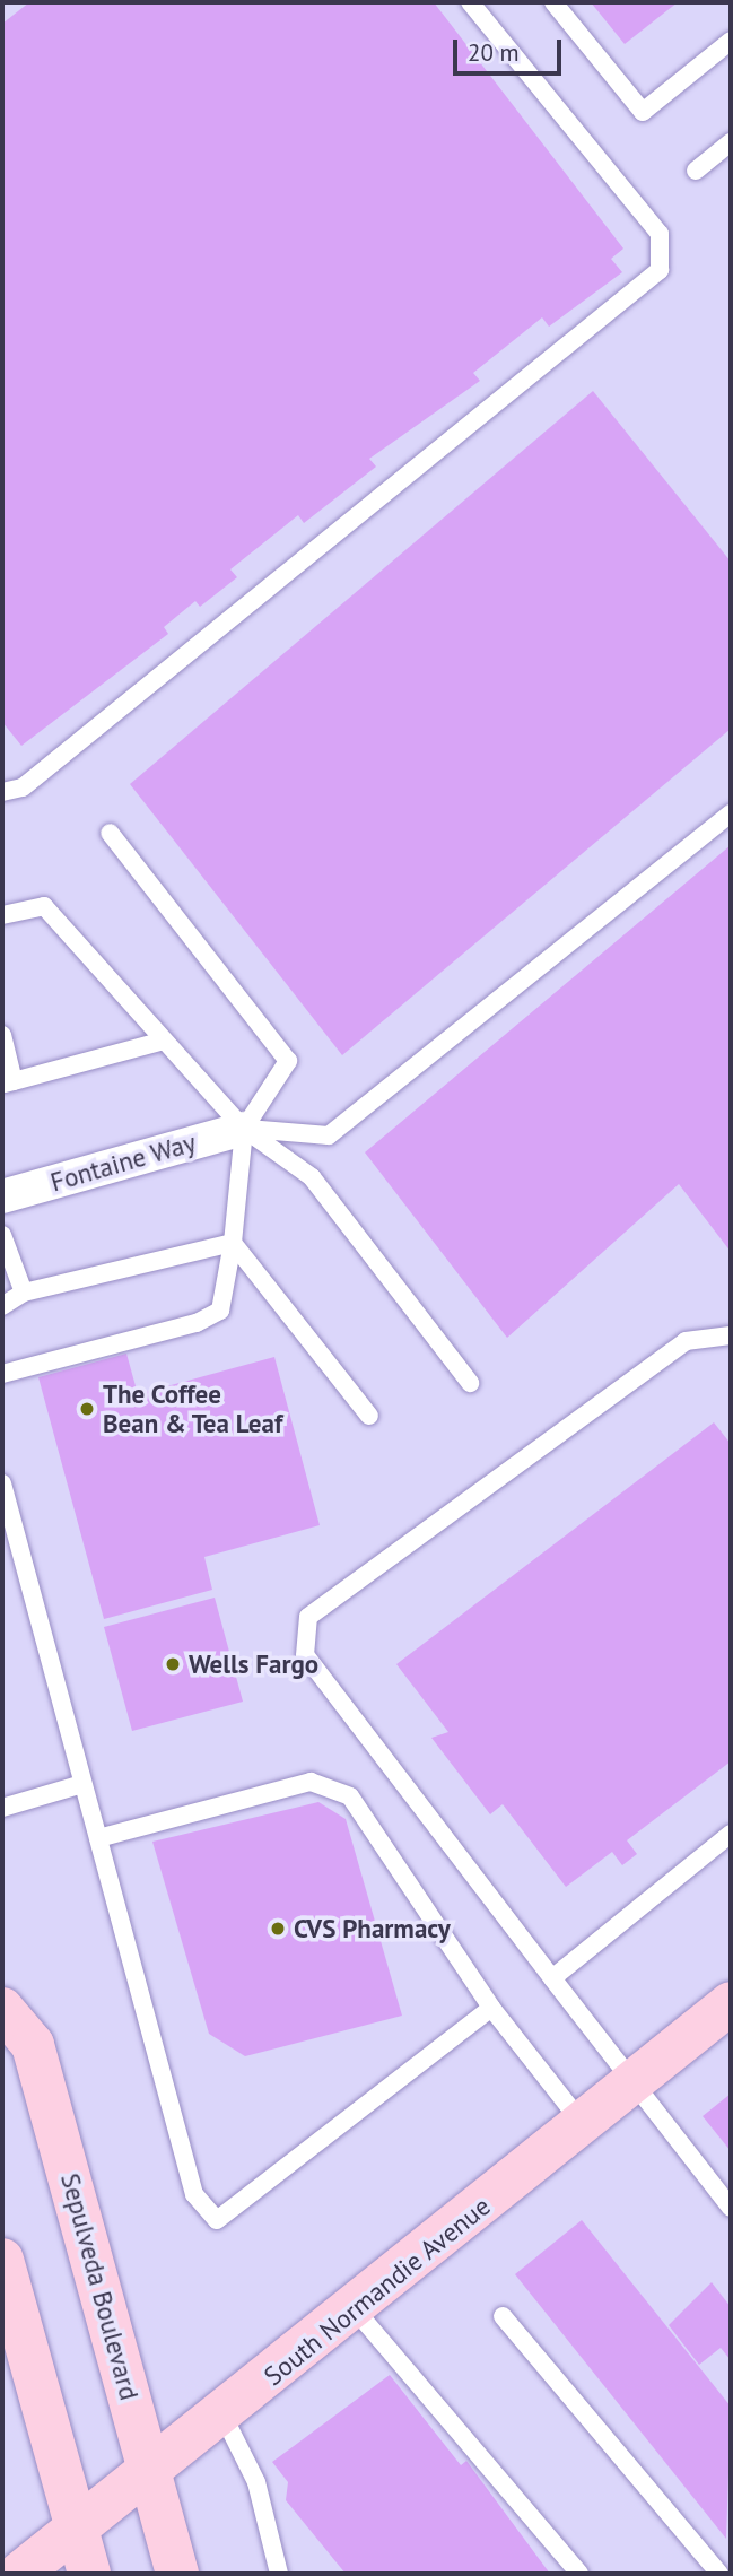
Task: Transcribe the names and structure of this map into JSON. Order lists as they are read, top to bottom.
{
  "streets": {
    "main road": ["Sepulveda Boulevard", "South Normandie Avenue"],
    "street": ["Fontaine Way"]
  },
  "crossings": [
    ["Sepulveda Boulevard", "South Normandie Avenue"]
  ],
  "places": ["The Coffee Bean & Tea Leaf", "Wells Fargo", "CVS Pharmacy"],
  "scale_bar": "20 m"
}
